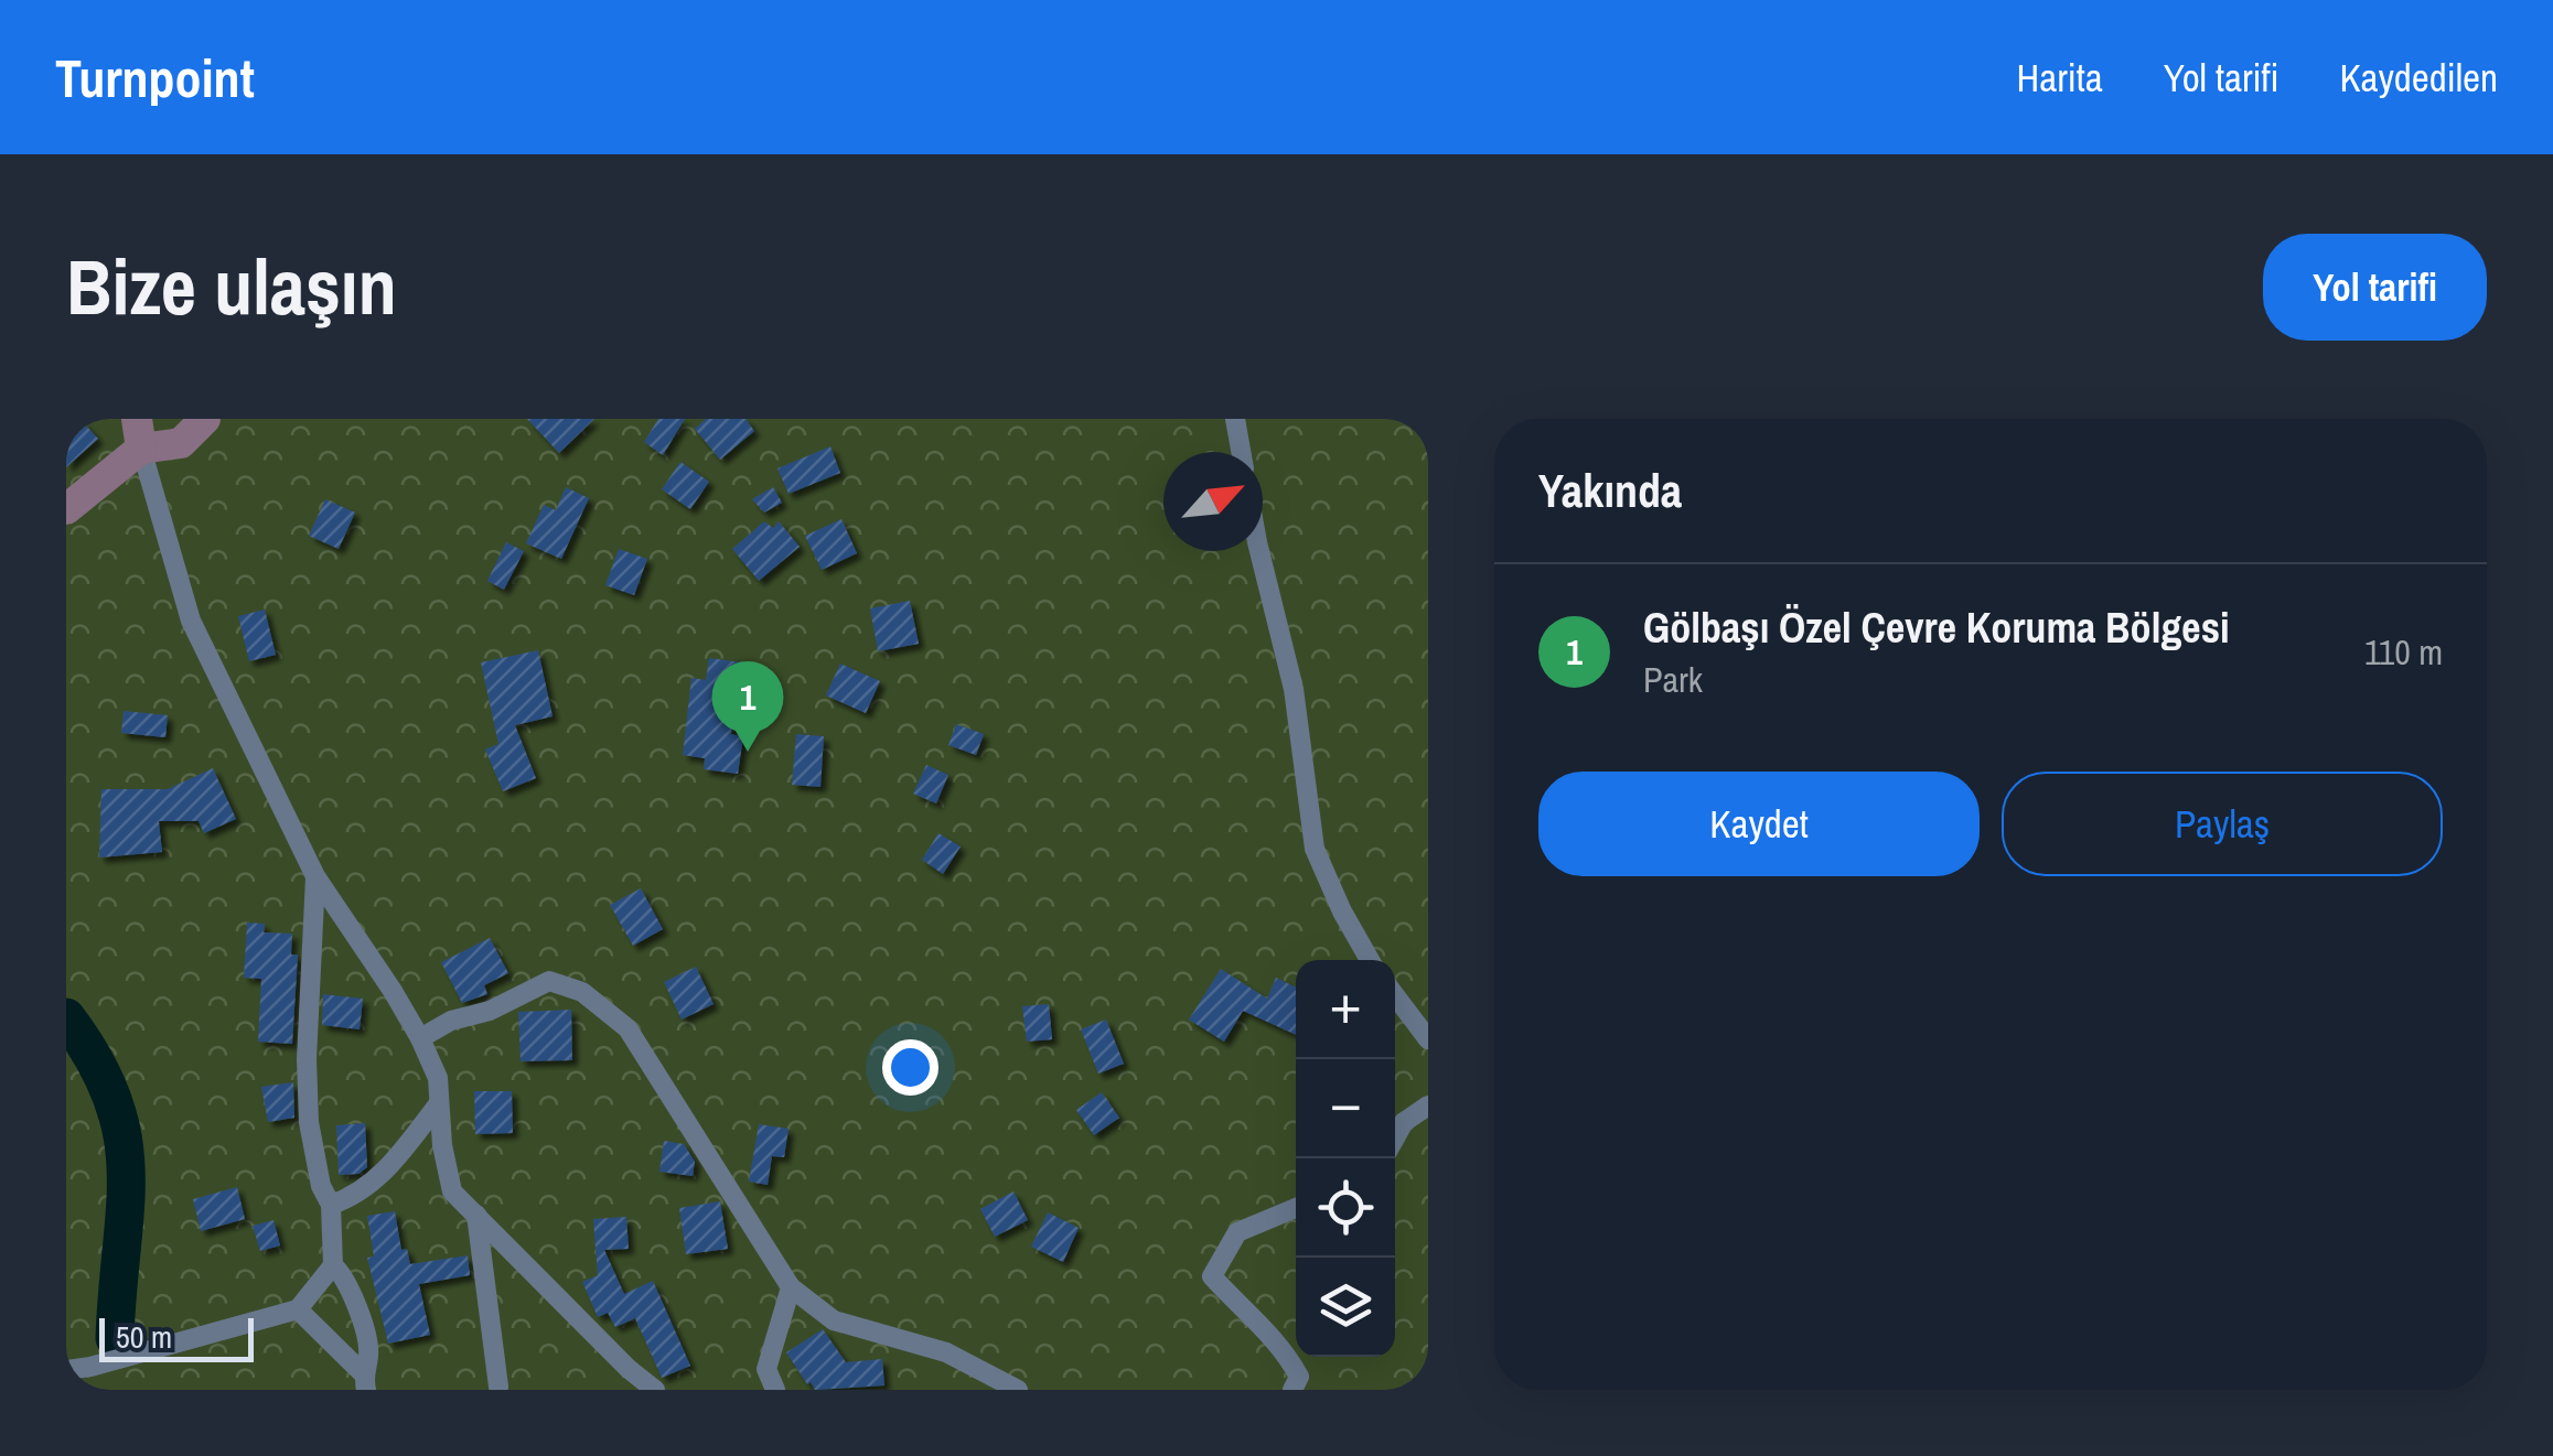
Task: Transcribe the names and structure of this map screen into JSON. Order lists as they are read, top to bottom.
{
  "scale_bar": "50 m",
  "north": "top right",
  "page": {
    "header": "Turnpoint",
    "nav": ["Harita", "Yol tarifi", "Kaydedilen"],
    "buttons": [
      "Yol tarifi",
      ["Kaydet", "Paylaş"]
    ],
    "title": "Bize ulaşın",
    "heading": "Yakında",
    "list": [
      {
        "mark": "1",
        "name": "Gölbaşı Özel Çevre Koruma Bölgesi",
        "note": "Park",
        "value": "110 m"
      }
    ],
    "pins": "1",
    "map_buttons": ["+", "−"],
    "scale": "50 m"
  }
}
